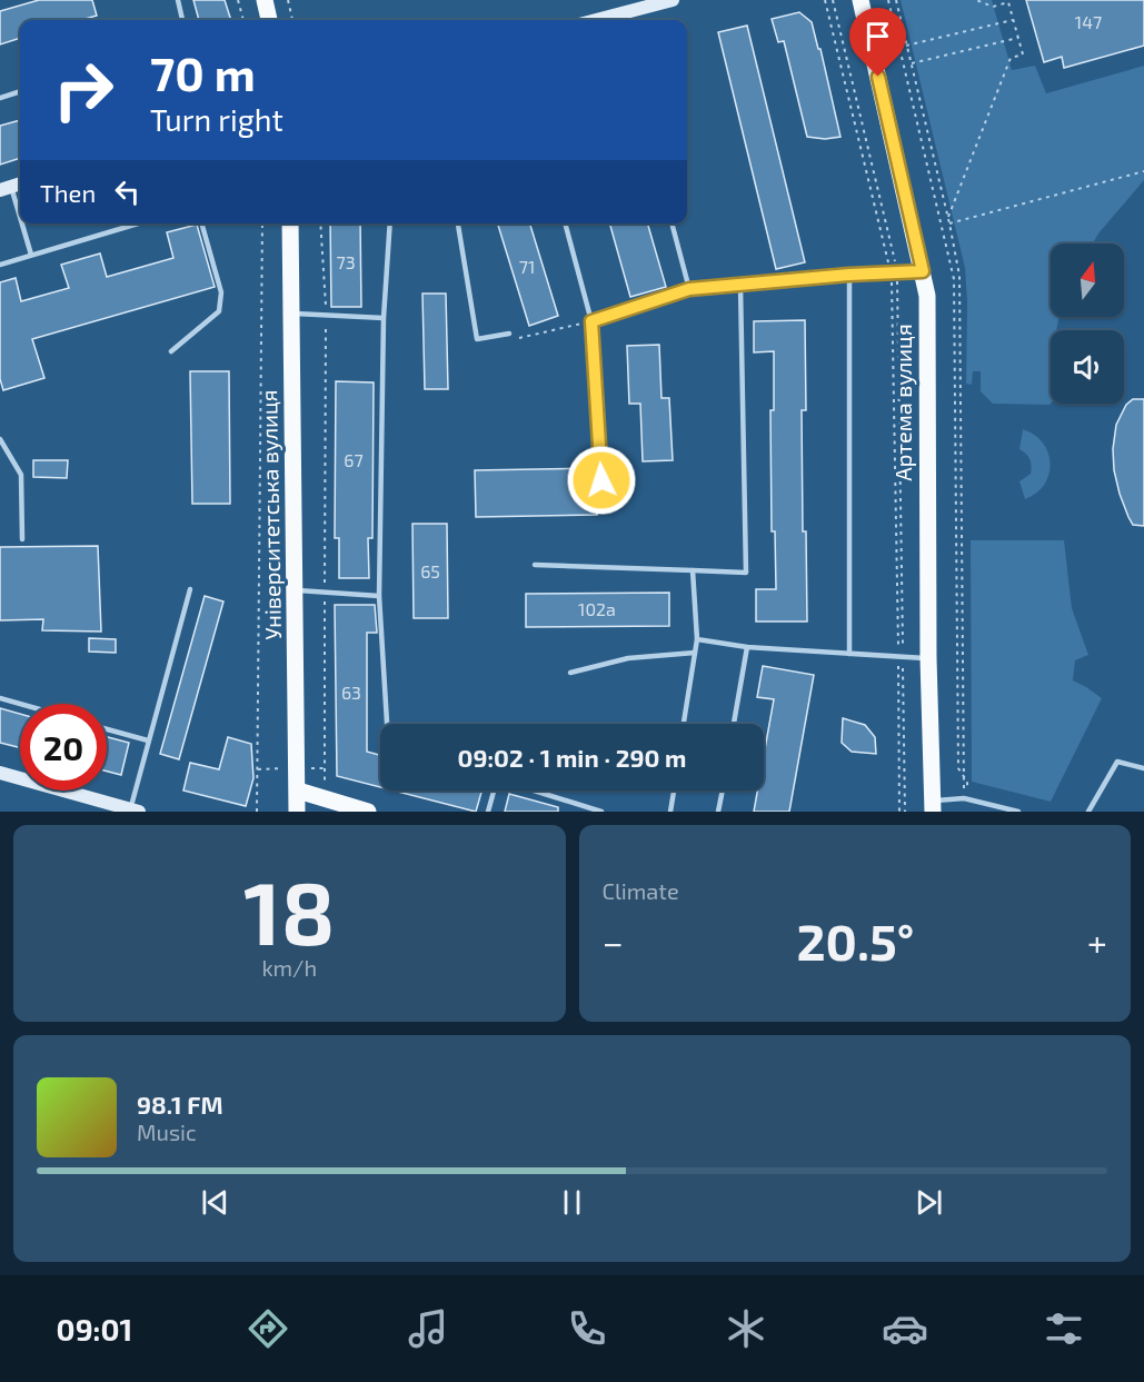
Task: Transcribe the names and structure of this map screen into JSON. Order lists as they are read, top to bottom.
{
  "streets": {
    "main road": ["Артема вулиця", "Університетська вулиця"]
  },
  "house_numbers": [
    "147",
    "73",
    "71",
    "67",
    "65",
    "102а",
    "63"
  ],
  "north": "top",
  "page": {
    "turn": ["70 m", "Turn right"],
    "then": "Then",
    "limit": "20",
    "trip": "09:02 · 1 min · 290 m",
    "tile": [
      ["18", "km/h"],
      "Climate"
    ],
    "heat": ["−", "20.5°", "+"],
    "song": ["98.1 FM", "Music"],
    "tabs": "09:01"
  }
}
